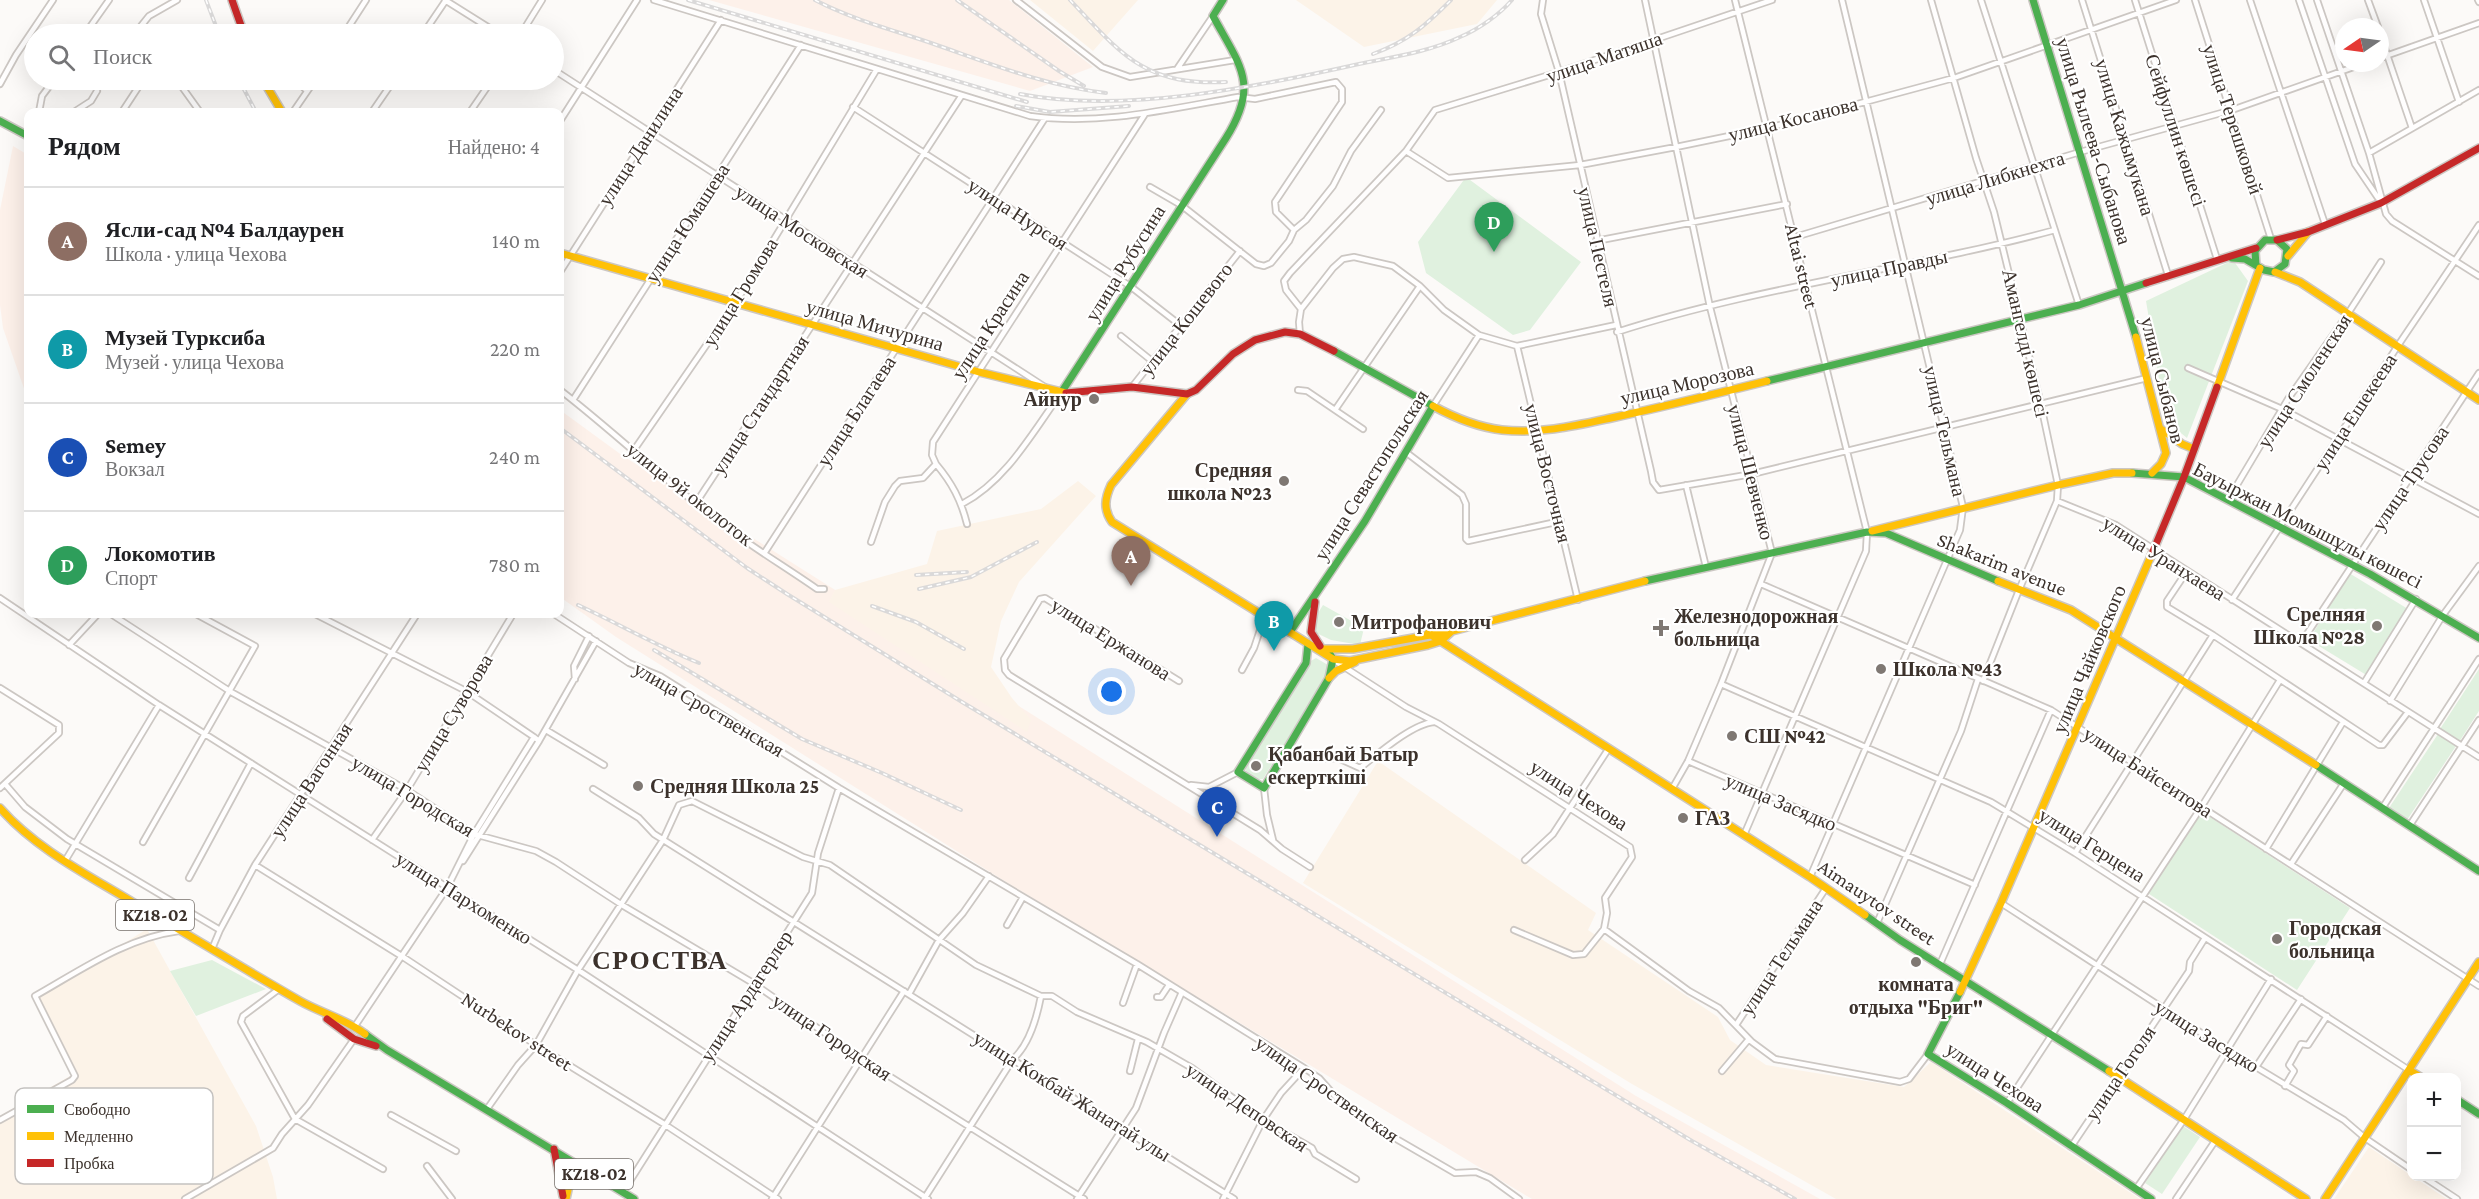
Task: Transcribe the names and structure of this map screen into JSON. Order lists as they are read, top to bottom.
{
  "streets": {
    "main road": [
      "улица Рылеева-Сыбанова",
      "улица Рубусина",
      "улица Мичурина",
      "улица Сыбанов",
      "улица Морозова",
      "улица Севастопольская",
      "Бауыржан Момышұлы көшесі",
      "Shakarim avenue",
      "улица Чайковского",
      "улица Чехова",
      "улица Герцена",
      "Aimauytov street",
      "KZ18-02"
    ],
    "street": [
      "улица Матяша",
      "улица Косанова",
      "улица Терешковой",
      "Сейфуллин көшесі",
      "улица Кажымукана",
      "улица Данилина",
      "улица Либкнехта",
      "улица Нурсая",
      "улица Юмашева",
      "улица Московская",
      "улица Пестеля",
      "Altai street",
      "улица Правды",
      "улица Громова",
      "улица Кошевого",
      "улица Красина",
      "Амангелді көшесі",
      "улица Смоленская",
      "улица Стандартная",
      "улица Благаева",
      "улица Ешекеева",
      "улица Тельмана",
      "улица Шевченко",
      "улица Восточная",
      "улица Трусова",
      "улица 9й околоток",
      "улица Уранхаева",
      "улица Ержанова",
      "улица Сроственская",
      "улица Суворова",
      "улица Байсеитова",
      "улица Вагонная",
      "улица Городская",
      "улица Засядко",
      "улица Пархоменко",
      "улица Ардагерлер",
      "Nurbekov street",
      "улица Гоголя",
      "улица Кокбай Жанатай улы",
      "улица Деповская"
    ]
  },
  "crossings": [
    ["улица Матяша", "улица Косанова"],
    ["улица Матяша", "улица Пестеля"],
    ["улица Матяша", "Altai street"],
    ["улица Матяша", "улица Шевченко"],
    ["улица Косанова", "Сейфуллин көшесі"],
    ["улица Косанова", "улица Кажымукана"],
    ["улица Косанова", "улица Рылеева-Сыбанова"],
    ["улица Косанова", "улица Пестеля"],
    ["улица Косанова", "Altai street"],
    ["улица Косанова", "Амангелді көшесі"],
    ["улица Косанова", "улица Тельмана"],
    ["улица Косанова", "улица Шевченко"],
    ["улица Терешковой", "улица Либкнехта"],
    ["улица Терешковой", "улица Морозова"],
    ["улица Терешковой", "улица Чайковского"],
    ["Сейфуллин көшесі", "улица Либкнехта"],
    ["Сейфуллин көшесі", "улица Морозова"],
    ["улица Кажымукана", "улица Либкнехта"],
    ["улица Кажымукана", "улица Морозова"],
    ["улица Рылеева-Сыбанова", "улица Либкнехта"],
    ["улица Рылеева-Сыбанова", "улица Сыбанов"],
    ["улица Рылеева-Сыбанова", "улица Морозова"],
    ["улица Данилина", "улица Московская"],
    ["улица Данилина", "улица Мичурина"],
    ["улица Либкнехта", "Altai street"],
    ["улица Либкнехта", "Амангелді көшесі"],
    ["улица Либкнехта", "улица Тельмана"],
    ["улица Нурсая", "улица Рубусина"],
    ["улица Нурсая", "улица Громова"],
    ["улица Нурсая", "улица Кошевого"],
    ["улица Нурсая", "улица Красина"],
    ["улица Нурсая", "улица Стандартная"],
    ["улица Нурсая", "улица Благаева"],
    ["улица Юмашева", "улица Московская"],
    ["улица Юмашева", "улица Мичурина"],
    ["улица Юмашева", "улица 9й околоток"],
    ["улица Московская", "улица Громова"],
    ["улица Московская", "улица Мичурина"],
    ["улица Московская", "улица Красина"],
    ["улица Московская", "улица Стандартная"],
    ["улица Московская", "улица Благаева"],
    ["улица Пестеля", "улица Правды"],
    ["улица Пестеля", "улица Морозова"],
    ["улица Рубусина", "улица Кошевого"],
    ["улица Рубусина", "улица Мичурина"],
    ["Altai street", "улица Правды"],
    ["Altai street", "улица Морозова"],
    ["Altai street", "Бауыржан Момышұлы көшесі"],
    ["Altai street", "Shakarim avenue"],
    ["улица Правды", "Амангелді көшесі"],
    ["улица Правды", "улица Тельмана"],
    ["улица Правды", "улица Шевченко"],
    ["улица Громова", "улица Мичурина"],
    ["улица Громова", "улица 9й околоток"],
    ["улица Кошевого", "улица Мичурина"],
    ["улица Мичурина", "улица Красина"],
    ["улица Мичурина", "улица Стандартная"],
    ["улица Мичурина", "улица Благаева"],
    ["улица Мичурина", "улица Чехова"],
    ["Амангелді көшесі", "улица Морозова"],
    ["Амангелді көшесі", "Бауыржан Момышұлы көшесі"],
    ["Амангелді көшесі", "улица Уранхаева"],
    ["Амангелді көшесі", "Shakarim avenue"],
    ["Амангелді көшесі", "улица Байсеитова"],
    ["Амангелді көшесі", "улица Засядко"],
    ["Амангелді көшесі", "улица Герцена"],
    ["Амангелді көшесі", "Aimauytov street"],
    ["улица Сыбанов", "улица Морозова"],
    ["улица Сыбанов", "Бауыржан Момышұлы көшесі"],
    ["улица Смоленская", "Бауыржан Момышұлы көшесі"],
    ["улица Морозова", "улица Тельмана"],
    ["улица Морозова", "улица Шевченко"],
    ["улица Морозова", "улица Восточная"],
    ["улица Морозова", "улица Севастопольская"],
    ["улица Морозова", "улица Чайковского"],
    ["улица Стандартная", "улица 9й околоток"],
    ["улица Благаева", "улица 9й околоток"],
    ["улица Ешекеева", "Бауыржан Момышұлы көшесі"],
    ["улица Ешекеева", "улица Уранхаева"],
    ["улица Тельмана", "Бауыржан Момышұлы көшесі"],
    ["улица Тельмана", "Shakarim avenue"],
    ["улица Тельмана", "улица Байсеитова"],
    ["улица Тельмана", "улица Чехова"],
    ["улица Тельмана", "улица Засядко"],
    ["улица Тельмана", "улица Герцена"],
    ["улица Тельмана", "Aimauytov street"],
    ["улица Шевченко", "Shakarim avenue"],
    ["улица Шевченко", "улица Байсеитова"],
    ["улица Шевченко", "улица Засядко"],
    ["улица Шевченко", "улица Герцена"],
    ["улица Шевченко", "Aimauytov street"],
    ["улица Восточная", "Shakarim avenue"],
    ["улица Севастопольская", "улица Чехова"],
    ["улица Трусова", "Бауыржан Момышұлы көшесі"],
    ["улица Трусова", "улица Уранхаева"],
    ["Бауыржан Момышұлы көшесі", "Shakarim avenue"],
    ["Бауыржан Момышұлы көшесі", "улица Чайковского"],
    ["улица Уранхаева", "улица Чайковского"],
    ["Shakarim avenue", "улица Чайковского"],
    ["Shakarim avenue", "улица Чехова"],
    ["Shakarim avenue", "Aimauytov street"],
    ["улица Чайковского", "улица Байсеитова"],
    ["улица Чайковского", "улица Чехова"],
    ["улица Чайковского", "улица Засядко"],
    ["улица Чайковского", "улица Герцена"],
    ["улица Чайковского", "Aimauytov street"],
    ["улица Сроственская", "улица Ардагерлер"],
    ["улица Суворова", "улица Городская"],
    ["улица Суворова", "улица Пархоменко"],
    ["улица Вагонная", "улица Городская"],
    ["улица Вагонная", "улица Пархоменко"],
    ["улица Вагонная", "KZ18-02"],
    ["улица Вагонная", "Nurbekov street"],
    ["улица Чехова", "улица Гоголя"],
    ["улица Городская", "улица Ардагерлер"],
    ["улица Засядко", "улица Гоголя"],
    ["улица Герцена", "улица Гоголя"],
    ["улица Пархоменко", "улица Ардагерлер"],
    ["Aimauytov street", "улица Гоголя"],
    ["KZ18-02", "улица Ардагерлер"],
    ["улица Ардагерлер", "Nurbekov street"],
    ["улица Ардагерлер", "улица Кокбай Жанатай улы"],
    ["улица Ардагерлер", "улица Деповская"],
    ["улица Кокбай Жанатай улы", "улица Деповская"]
  ],
  "districts": ["СРОСТВА"],
  "places": {
    "other": [
      "Айнур",
      "Средняя школа №23",
      "Митрофанович",
      "Срелняя Школа №28",
      "Школа №43",
      "СШ №42",
      "Қабанбай Батыр ескерткіші",
      "Средняя Школа 25",
      "ГАЗ",
      "Городская больница",
      "комната отдыха \"Бриг\""
    ],
    "health": ["Железнодорожная больница"]
  },
  "legend": ["Свободно", "Медленно", "Пробка"],
  "north": "left",
  "page": {
    "search": "Поиск",
    "heading": ["Рядом", "Найдено: 4"],
    "list": [
      {
        "mark": "A",
        "name": "Ясли-сад №4 Балдаурен",
        "note": "Школа · улица Чехова",
        "value": "140 m"
      },
      {
        "mark": "B",
        "name": "Музей Турксиба",
        "note": "Музей · улица Чехова",
        "value": "220 m"
      },
      {
        "mark": "C",
        "name": "Semey",
        "note": "Вокзал",
        "value": "240 m"
      },
      {
        "mark": "D",
        "name": "Локомотив",
        "note": "Спорт",
        "value": "780 m"
      }
    ],
    "pins": [
      "D",
      "A",
      "B",
      "C"
    ],
    "map_buttons": ["+", "−"]
  }
}
